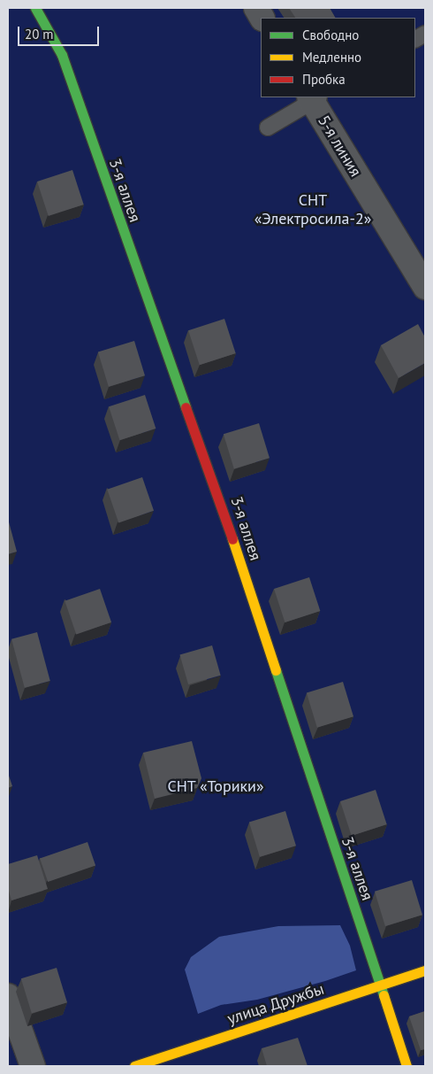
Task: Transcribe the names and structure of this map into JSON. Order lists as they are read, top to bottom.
{
  "streets": {
    "street": ["5-я линия", "3-я аллея", "улица Дружбы"]
  },
  "crossings": [
    ["3-я аллея", "улица Дружбы"]
  ],
  "parks": ["СНТ «Электросила-2»", "СНТ «Торики»"],
  "legend": ["Свободно", "Медленно", "Пробка"],
  "scale_bar": "20 m"
}
